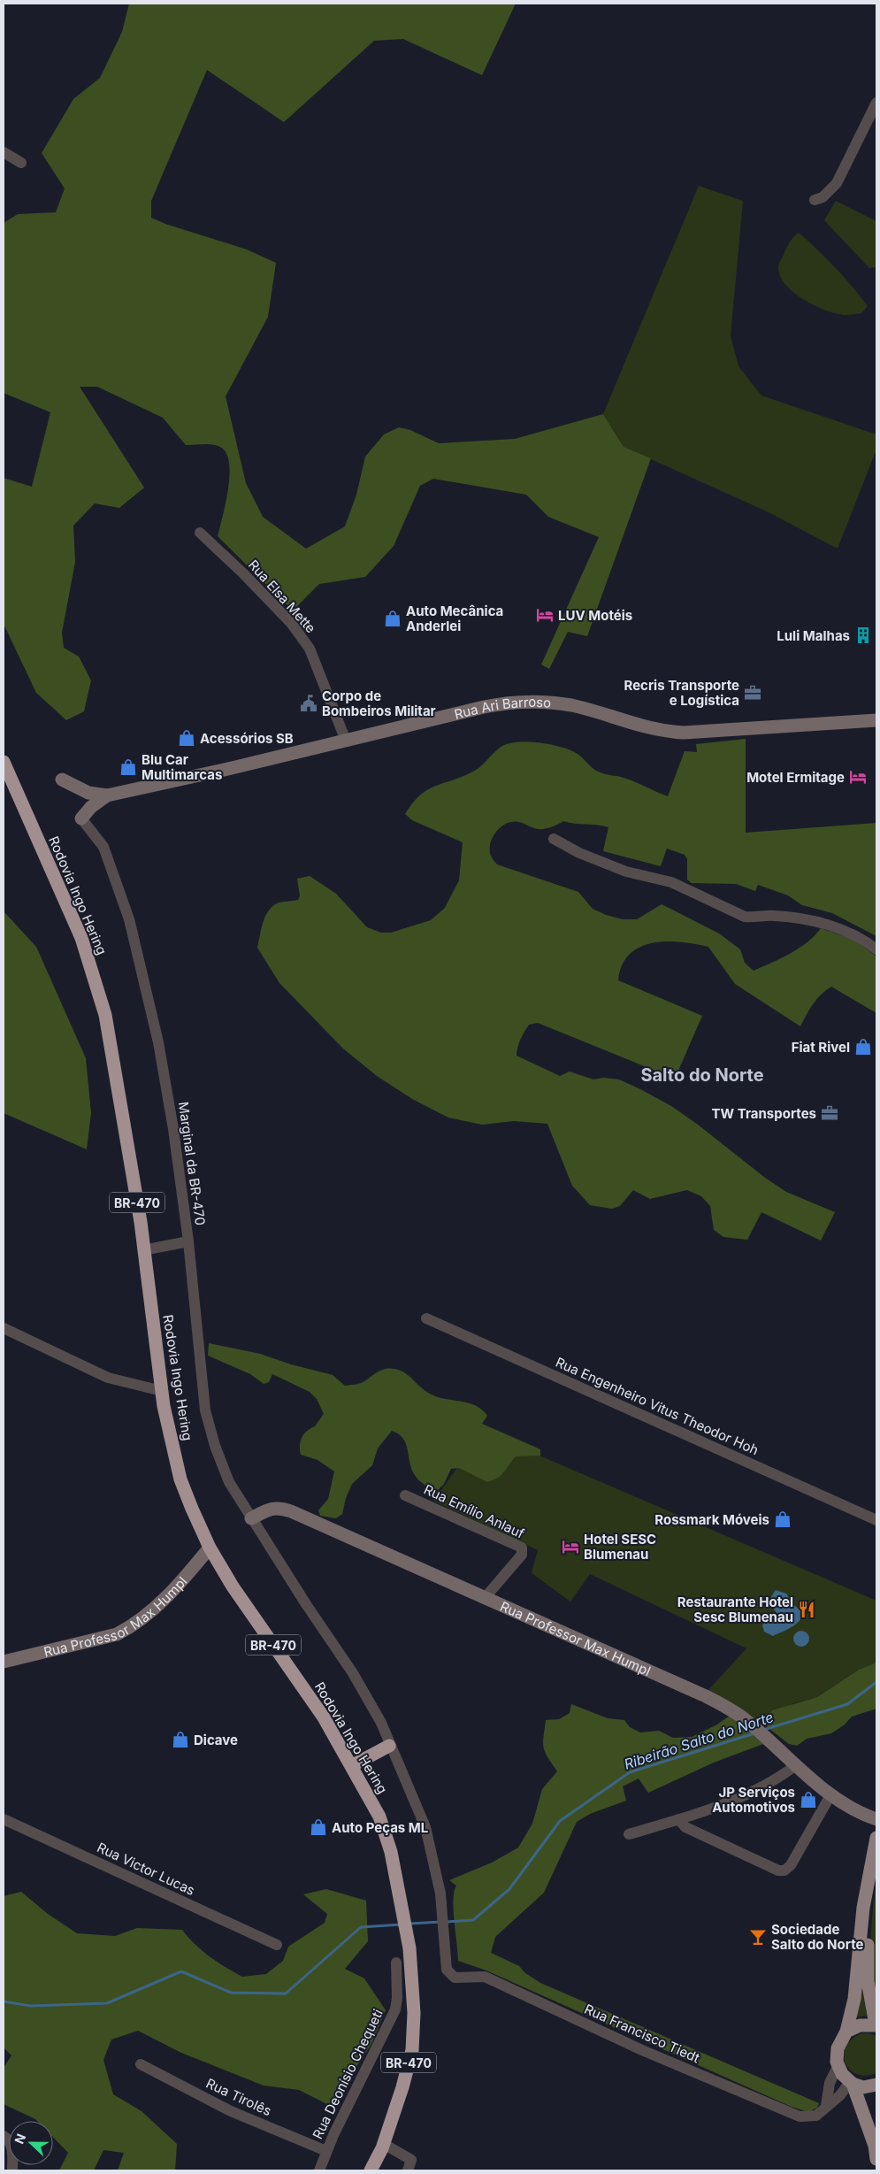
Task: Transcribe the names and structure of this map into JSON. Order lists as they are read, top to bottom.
{
  "streets": {
    "highway": ["Rodovia Ingo Hering", "BR-470"],
    "street": [
      "Rua Elsa Mette",
      "Rua Ari Barroso",
      "Marginal da BR-470",
      "Rua Engenheiro Vitus Theodor Hoh",
      "Rua Emílio Anlauf",
      "Rua Professor Max Humpl",
      "Rua Victor Lucas",
      "Rua Francisco Tiedt",
      "Rua Deonísio Chequeti",
      "Rua Tirolês"
    ]
  },
  "crossings": [
    ["Rua Elsa Mette", "Rua Ari Barroso"],
    ["Rua Ari Barroso", "Marginal da BR-470"],
    ["Rodovia Ingo Hering", "Rua Professor Max Humpl"],
    ["Marginal da BR-470", "Rua Professor Max Humpl"],
    ["Marginal da BR-470", "Rua Francisco Tiedt"],
    ["Rua Emílio Anlauf", "Rua Professor Max Humpl"],
    ["Rua Deonísio Chequeti", "Rua Tirolês"]
  ],
  "districts": ["Salto do Norte"],
  "water": ["Ribeirão Salto do Norte"],
  "places": {
    "hotel": ["LUV Motéis", "Motel Ermitage", "Hotel SESC Blumenau"],
    "shop": [
      "Auto Mecânica Anderlei",
      "Acessórios SB",
      "Blu Car Multimarcas",
      "Fiat Rivel",
      "Rossmark Móveis",
      "Dicave",
      "JP Serviços Automotivos",
      "Auto Peças ML"
    ],
    "building": ["Luli Malhas"],
    "office": ["Recris Transporte e Logística", "TW Transportes"],
    "public building": ["Corpo de Bombeiros Militar"],
    "restaurant": ["Restaurante Hotel Sesc Blumenau"],
    "bar": ["Sociedade Salto do Norte"]
  },
  "north": "left"
}
